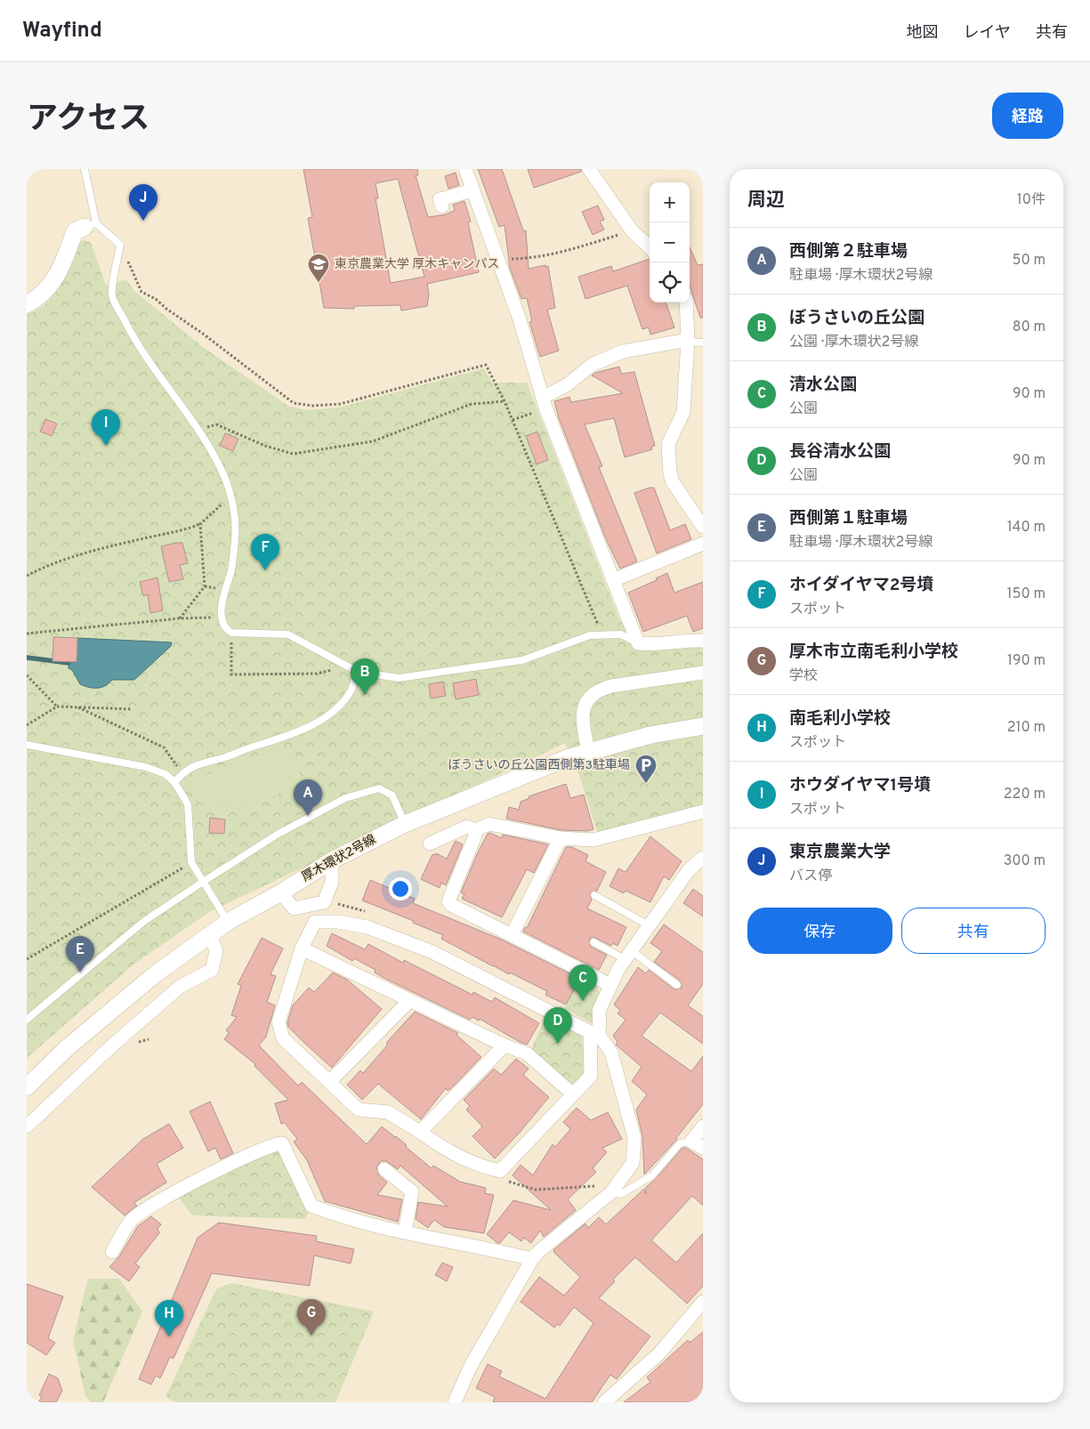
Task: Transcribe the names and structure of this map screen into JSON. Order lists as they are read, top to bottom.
{
  "streets": {
    "street": ["厚木環状2号線"]
  },
  "places": {
    "school or university": ["東京農業大学 厚木キャンパス"],
    "parking": ["ぼうさいの丘公園西側第3駐車場"]
  },
  "page": {
    "header": "Wayfind",
    "nav": ["地図", "レイヤ", "共有"],
    "title": "アクセス",
    "buttons": [
      "経路",
      ["保存", "共有"]
    ],
    "heading": ["周辺", "10件"],
    "map_buttons": ["+", "−"],
    "pins": [
      "J",
      "I",
      "F",
      "B",
      "A",
      "E",
      "C",
      "D",
      "G",
      "H"
    ],
    "list": [
      {
        "mark": "A",
        "name": "西側第２駐車場",
        "note": "駐車場 · 厚木環状2号線",
        "value": "50 m"
      },
      {
        "mark": "B",
        "name": "ぼうさいの丘公園",
        "note": "公園 · 厚木環状2号線",
        "value": "80 m"
      },
      {
        "mark": "C",
        "name": "清水公園",
        "note": "公園",
        "value": "90 m"
      },
      {
        "mark": "D",
        "name": "長谷清水公園",
        "note": "公園",
        "value": "90 m"
      },
      {
        "mark": "E",
        "name": "西側第１駐車場",
        "note": "駐車場 · 厚木環状2号線",
        "value": "140 m"
      },
      {
        "mark": "F",
        "name": "ホイダイヤマ2号墳",
        "note": "スポット",
        "value": "150 m"
      },
      {
        "mark": "G",
        "name": "厚木市立南毛利小学校",
        "note": "学校",
        "value": "190 m"
      },
      {
        "mark": "H",
        "name": "南毛利小学校",
        "note": "スポット",
        "value": "210 m"
      },
      {
        "mark": "I",
        "name": "ホウダイヤマ1号墳",
        "note": "スポット",
        "value": "220 m"
      },
      {
        "mark": "J",
        "name": "東京農業大学",
        "note": "バス停",
        "value": "300 m"
      }
    ]
  }
}
